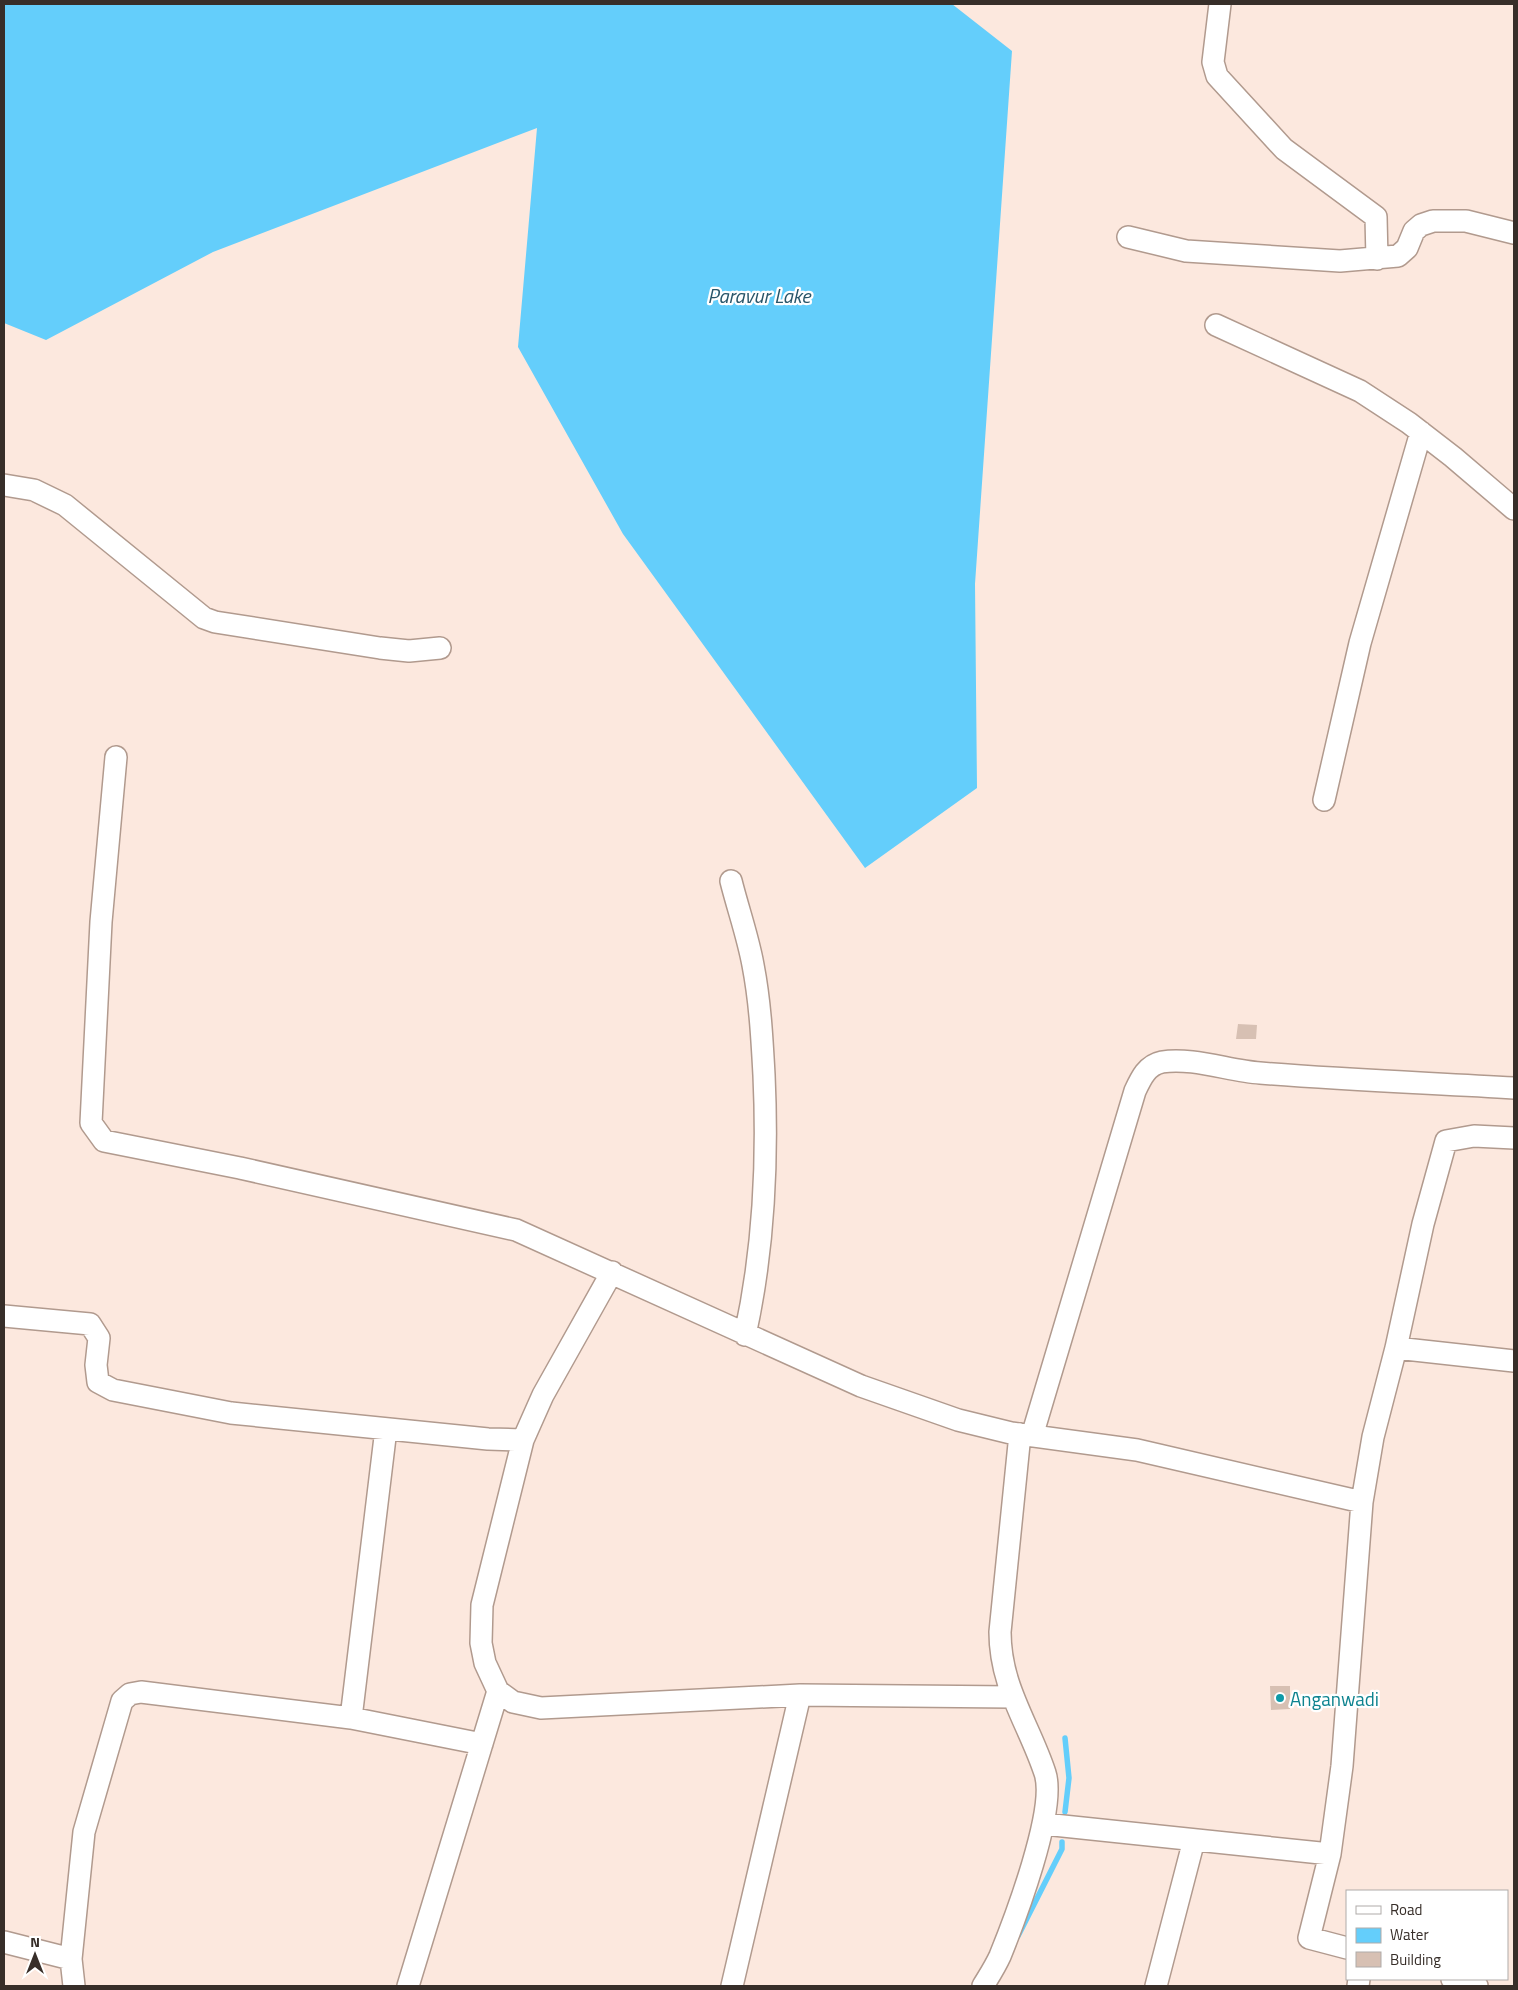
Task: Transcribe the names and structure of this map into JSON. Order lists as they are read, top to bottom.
{
  "water": ["Paravur Lake"],
  "places": ["Anganwadi"],
  "legend": ["Road", "Water", "Building"],
  "north": "top"
}
